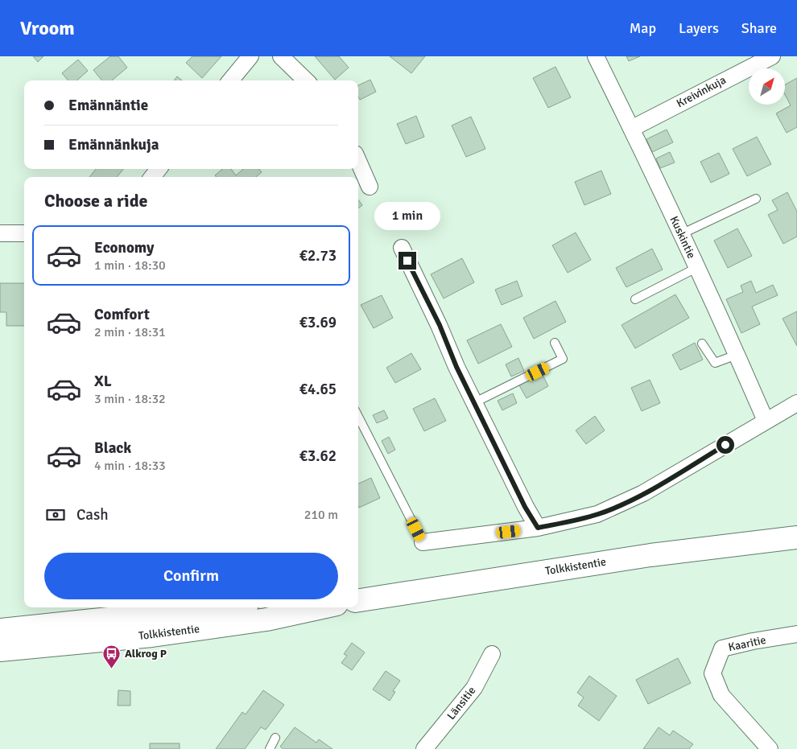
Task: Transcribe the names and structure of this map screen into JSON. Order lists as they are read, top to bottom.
{
  "streets": {
    "street": [
      "Kreivinkuja",
      "Kuskintie",
      "Tolkkistentie",
      "Kaaritie",
      "Länsitie"
    ]
  },
  "crossings": [
    ["Kreivinkuja", "Kuskintie"]
  ],
  "places": {
    "bus stop": ["Alkrog P"]
  },
  "north": "top right",
  "page": {
    "header": "Vroom",
    "nav": ["Map", "Layers", "Share"],
    "banner": ["Emännäntie", "Emännänkuja"],
    "heading": "Choose a ride",
    "bubble": "1 min",
    "list": [
      {
        "name": "Economy",
        "note": "1 min · 18:30",
        "value": "€2.73"
      },
      {
        "name": "Comfort",
        "note": "2 min · 18:31",
        "value": "€3.69"
      },
      {
        "name": "XL",
        "note": "3 min · 18:32",
        "value": "€4.65"
      },
      {
        "name": "Black",
        "note": "4 min · 18:33",
        "value": "€3.62"
      }
    ],
    "pay": ["Cash", "210 m"],
    "buttons": "Confirm"
  }
}
